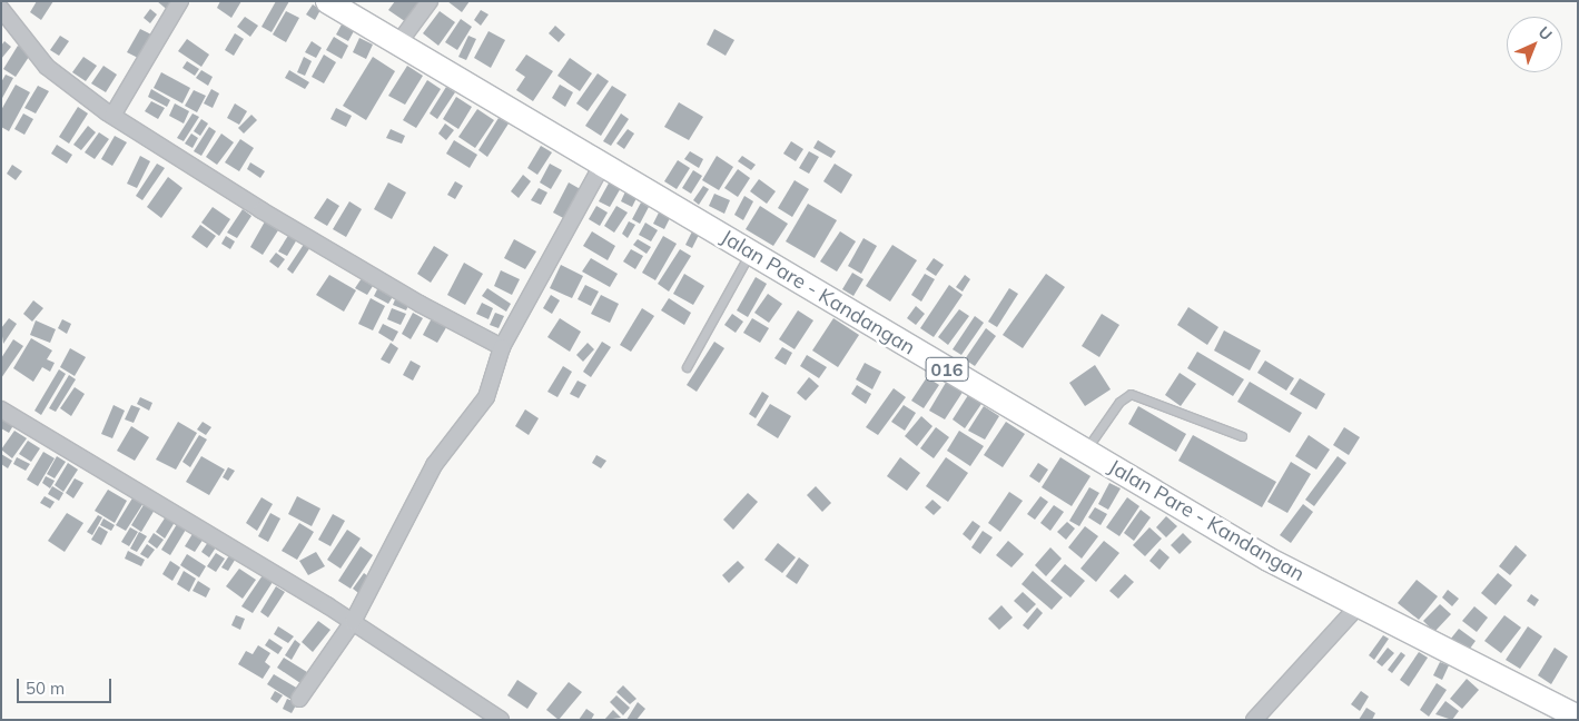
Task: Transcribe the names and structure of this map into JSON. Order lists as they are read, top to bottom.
{
  "streets": {
    "main road": ["Jalan Pare - Kandangan", "016"]
  },
  "scale_bar": "50 m",
  "north": "top right"
}
